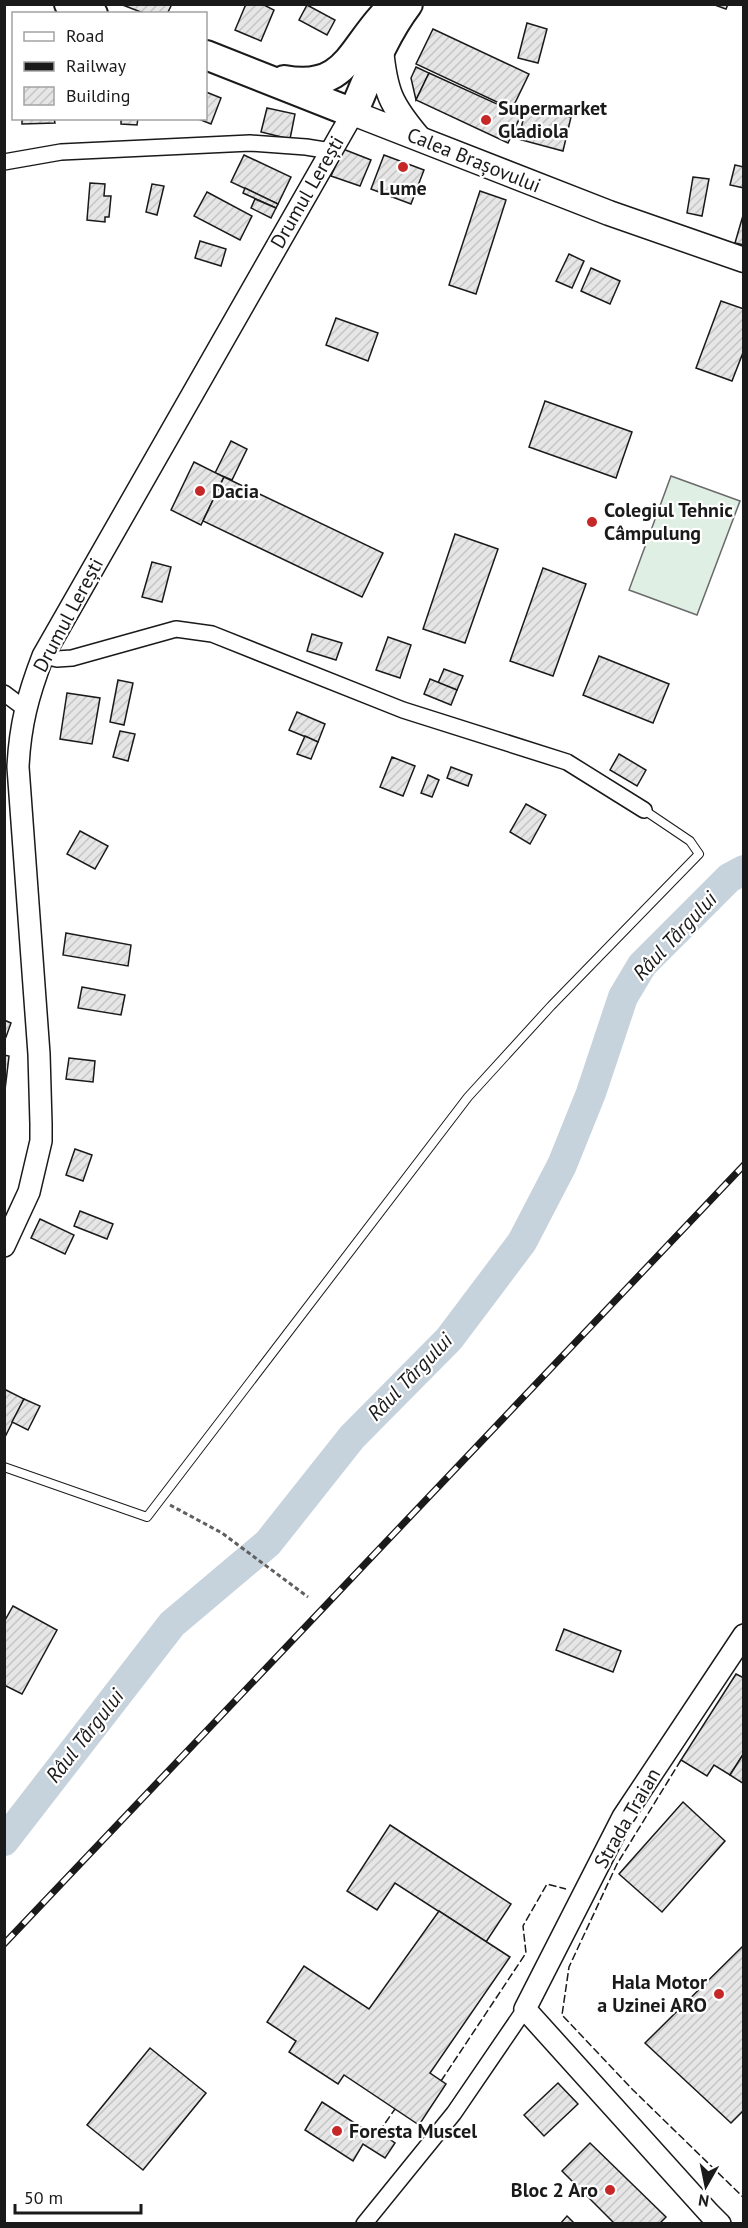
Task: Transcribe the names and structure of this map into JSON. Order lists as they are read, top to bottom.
{
  "streets": {
    "highway": ["Calea Brașovului"],
    "main road": ["Drumul Lerești", "Strada Traian"]
  },
  "crossings": [
    ["Calea Brașovului", "Drumul Lerești"]
  ],
  "water": ["Râul Târgului"],
  "places": [
    "Supermarket Gladiola",
    "Lume",
    "Dacia",
    "Colegiul Tehnic Câmpulung",
    "Hala Motor a Uzinei ARO",
    "Foresta Muscel",
    "Bloc 2 Aro"
  ],
  "legend": ["Road", "Railway", "Building"],
  "scale_bar": "50 m",
  "north": "bottom"
}
